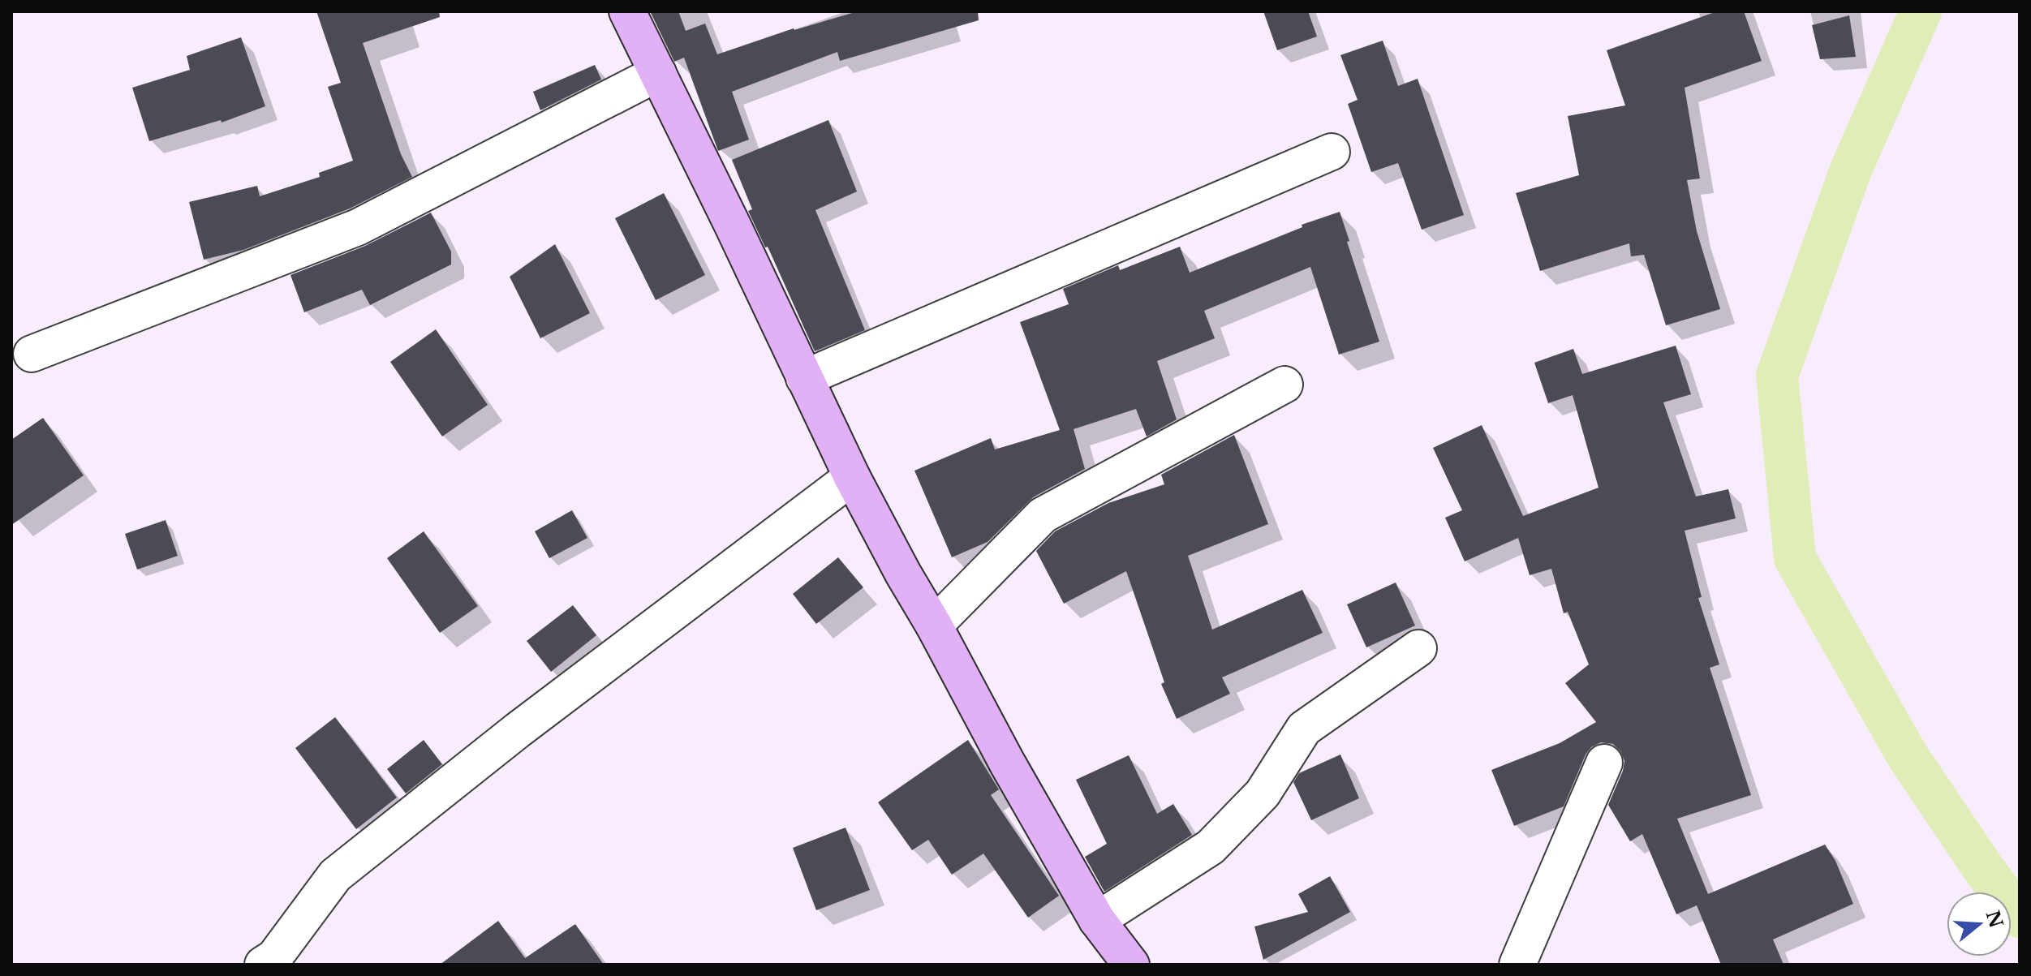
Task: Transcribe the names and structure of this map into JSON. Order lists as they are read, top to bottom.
{
  "north": "right"
}
